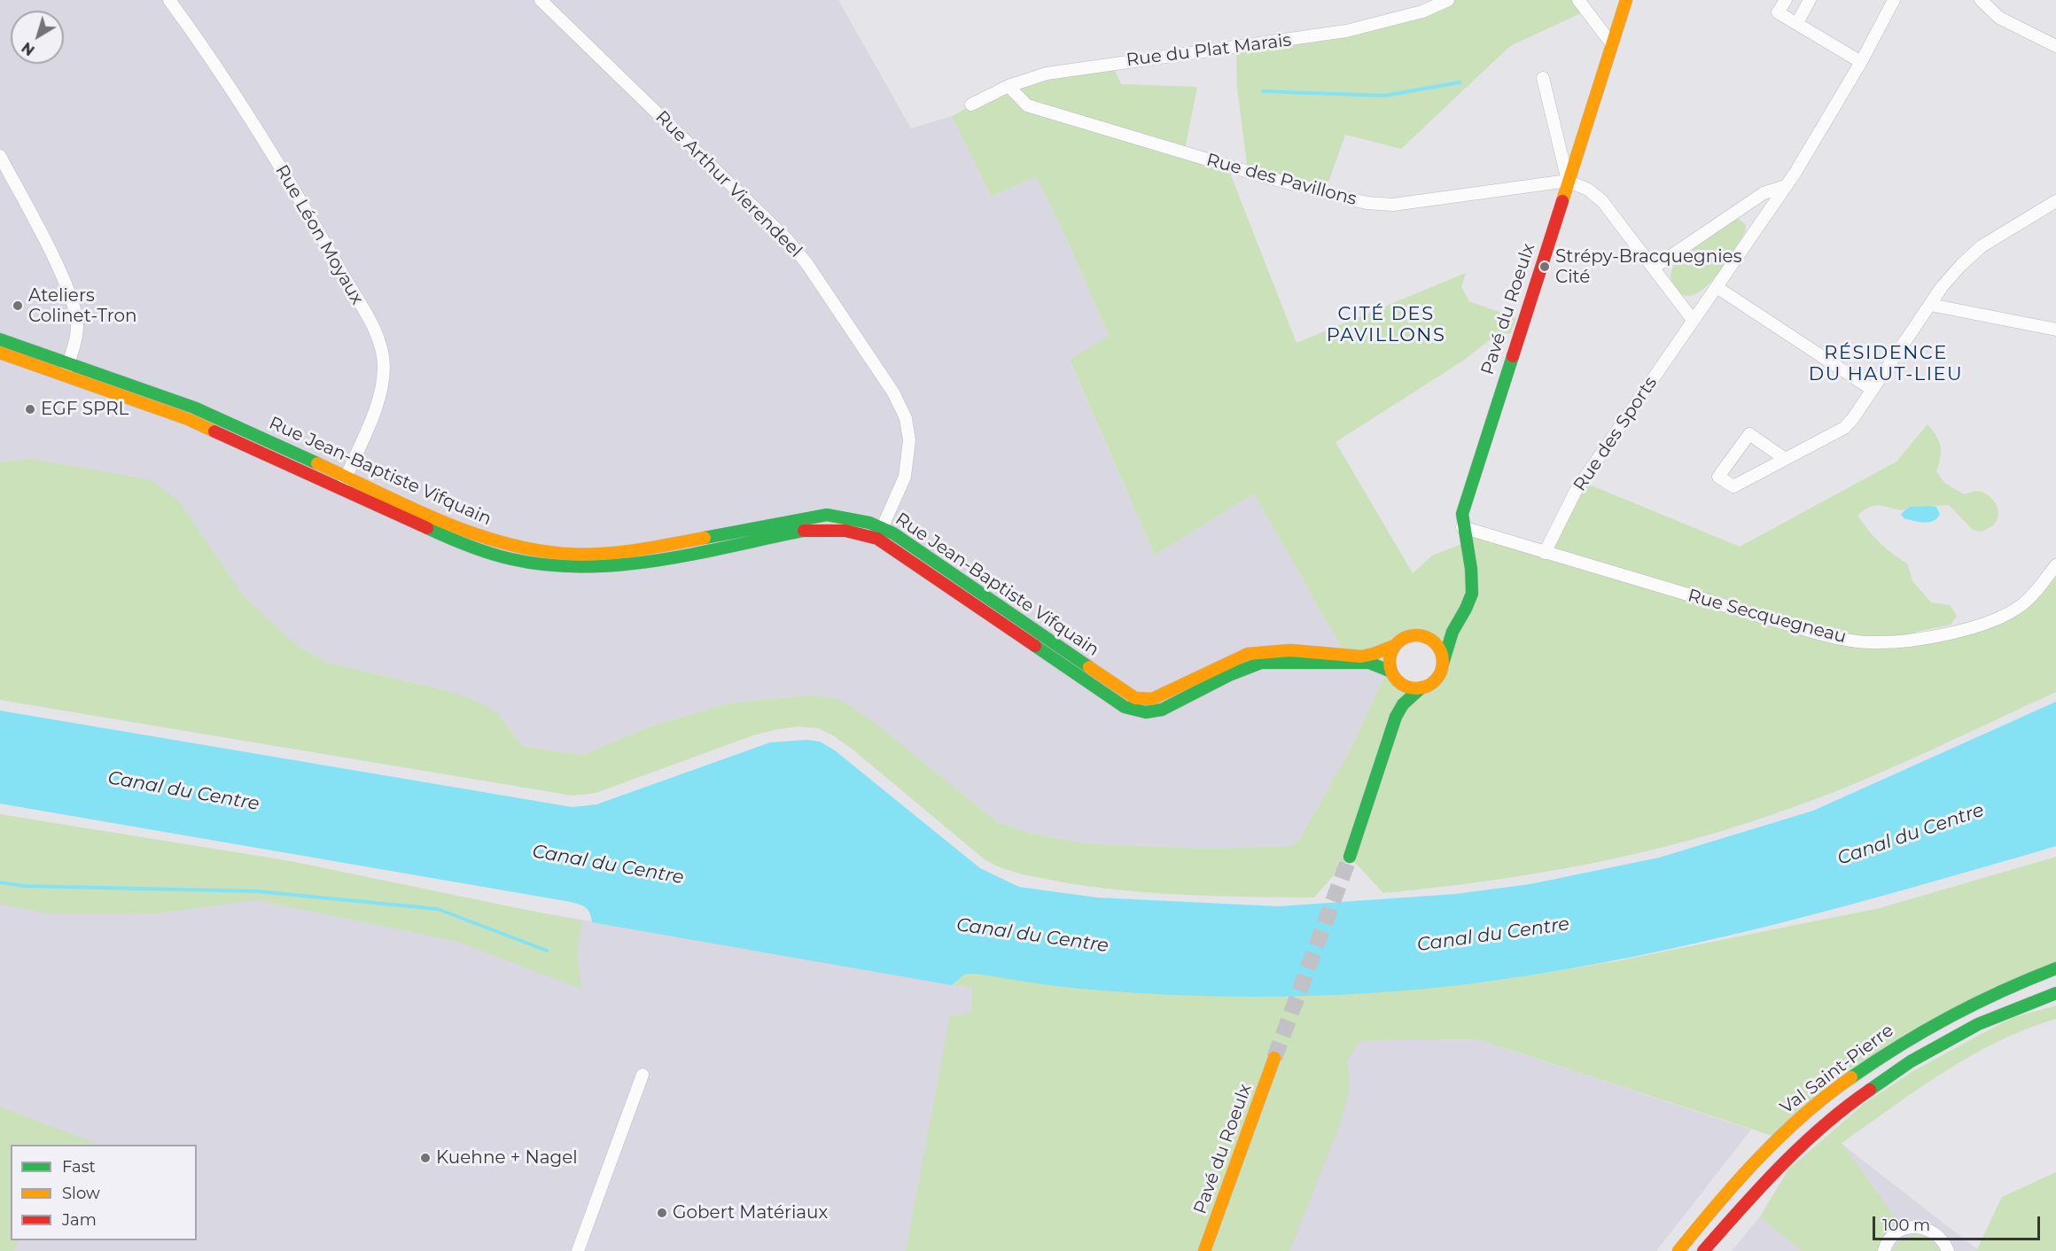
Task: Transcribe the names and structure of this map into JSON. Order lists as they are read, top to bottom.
{
  "streets": {
    "street": [
      "Rue du Plat Marais",
      "Rue des Pavillons",
      "Rue Arthur Vierendeel",
      "Rue Léon Moyaux",
      "Pavé du Roeulx",
      "Rue des Sports",
      "Rue Jean-Baptiste Vifquain",
      "Rue Secquegneau",
      "Val Saint-Pierre"
    ]
  },
  "crossings": [
    ["Rue du Plat Marais", "Rue des Pavillons"],
    ["Rue des Pavillons", "Pavé du Roeulx"],
    ["Rue Arthur Vierendeel", "Rue Jean-Baptiste Vifquain"],
    ["Rue Léon Moyaux", "Rue Jean-Baptiste Vifquain"],
    ["Pavé du Roeulx", "Rue Jean-Baptiste Vifquain"],
    ["Pavé du Roeulx", "Rue Secquegneau"],
    ["Rue des Sports", "Rue Secquegneau"]
  ],
  "districts": ["CITÉ DES PAVILLONS", "RÉSIDENCE DU HAUT-LIEU"],
  "water": ["Canal du Centre"],
  "places": [
    "Strépy-Bracquegnies Cité",
    "Ateliers Colinet-Tron",
    "EGF SPRL",
    "Kuehne + Nagel",
    "Gobert Matériaux"
  ],
  "legend": ["Fast", "Slow", "Jam"],
  "scale_bar": "100 m",
  "north": "bottom left"
}
